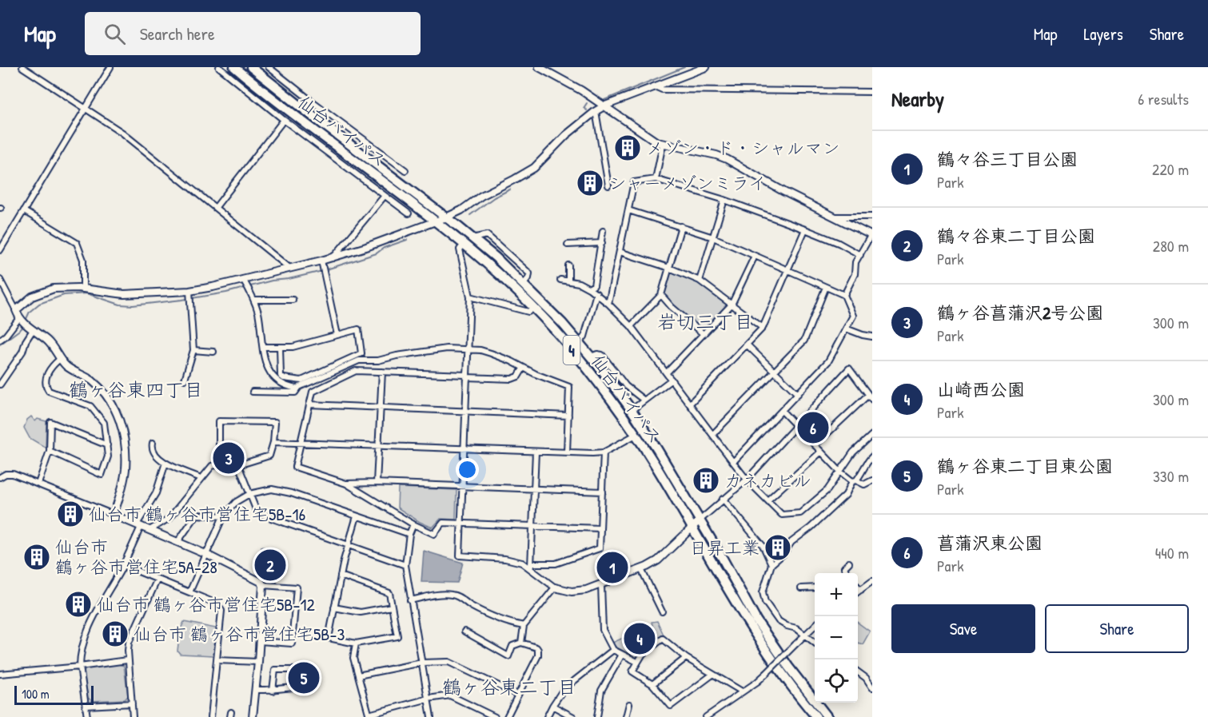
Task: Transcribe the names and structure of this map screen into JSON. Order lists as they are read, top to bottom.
{
  "streets": {
    "highway": ["仙台バイパス", "4"]
  },
  "districts": ["岩切三丁目", "鶴ヶ谷東四丁目", "鶴ヶ谷東二丁目"],
  "places": {
    "building": [
      "メゾン・ド・シャルマン",
      "シャーメゾンミライ",
      "カネカビル",
      "仙台市 鶴ヶ谷市営住宅5B-16",
      "日昇工業",
      "仙台市 鶴ヶ谷市営住宅5A-28",
      "仙台市 鶴ヶ谷市営住宅5B-12",
      "仙台市 鶴ヶ谷市営住宅5B-3"
    ]
  },
  "scale_bar": "100 m",
  "page": {
    "header": "Map",
    "search": "Search here",
    "nav": ["Map", "Layers", "Share"],
    "heading": ["Nearby", "6 results"],
    "list": [
      {
        "mark": "1",
        "name": "鶴々谷三丁目公園",
        "note": "Park",
        "value": "220 m"
      },
      {
        "mark": "2",
        "name": "鶴々谷東二丁目公園",
        "note": "Park",
        "value": "280 m"
      },
      {
        "mark": "3",
        "name": "鶴ヶ谷菖蒲沢2号公園",
        "note": "Park",
        "value": "300 m"
      },
      {
        "mark": "4",
        "name": "山崎西公園",
        "note": "Park",
        "value": "300 m"
      },
      {
        "mark": "5",
        "name": "鶴ヶ谷東二丁目東公園",
        "note": "Park",
        "value": "330 m"
      },
      {
        "mark": "6",
        "name": "菖蒲沢東公園",
        "note": "Park",
        "value": "440 m"
      }
    ],
    "pins": [
      "6",
      "3",
      "2",
      "1",
      "4",
      "5"
    ],
    "map_buttons": ["+", "−"],
    "buttons": ["Save", "Share"],
    "scale": "100 m"
  }
}
